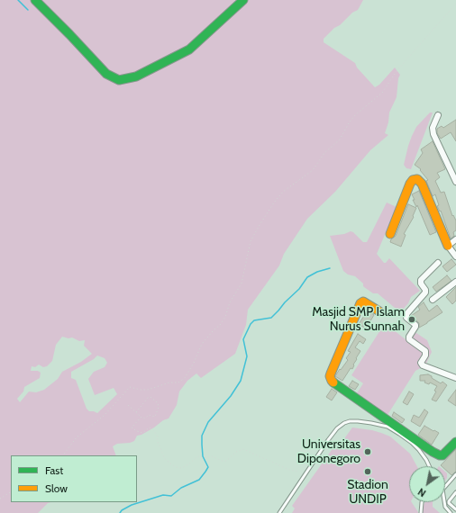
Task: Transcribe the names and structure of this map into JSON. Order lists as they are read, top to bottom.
{
  "places": ["Masjid SMP Islam Nurus Sunnah", "Universitas Diponegoro", "Stadion UNDIP"],
  "legend": ["Fast", "Slow"],
  "north": "bottom left"
}
